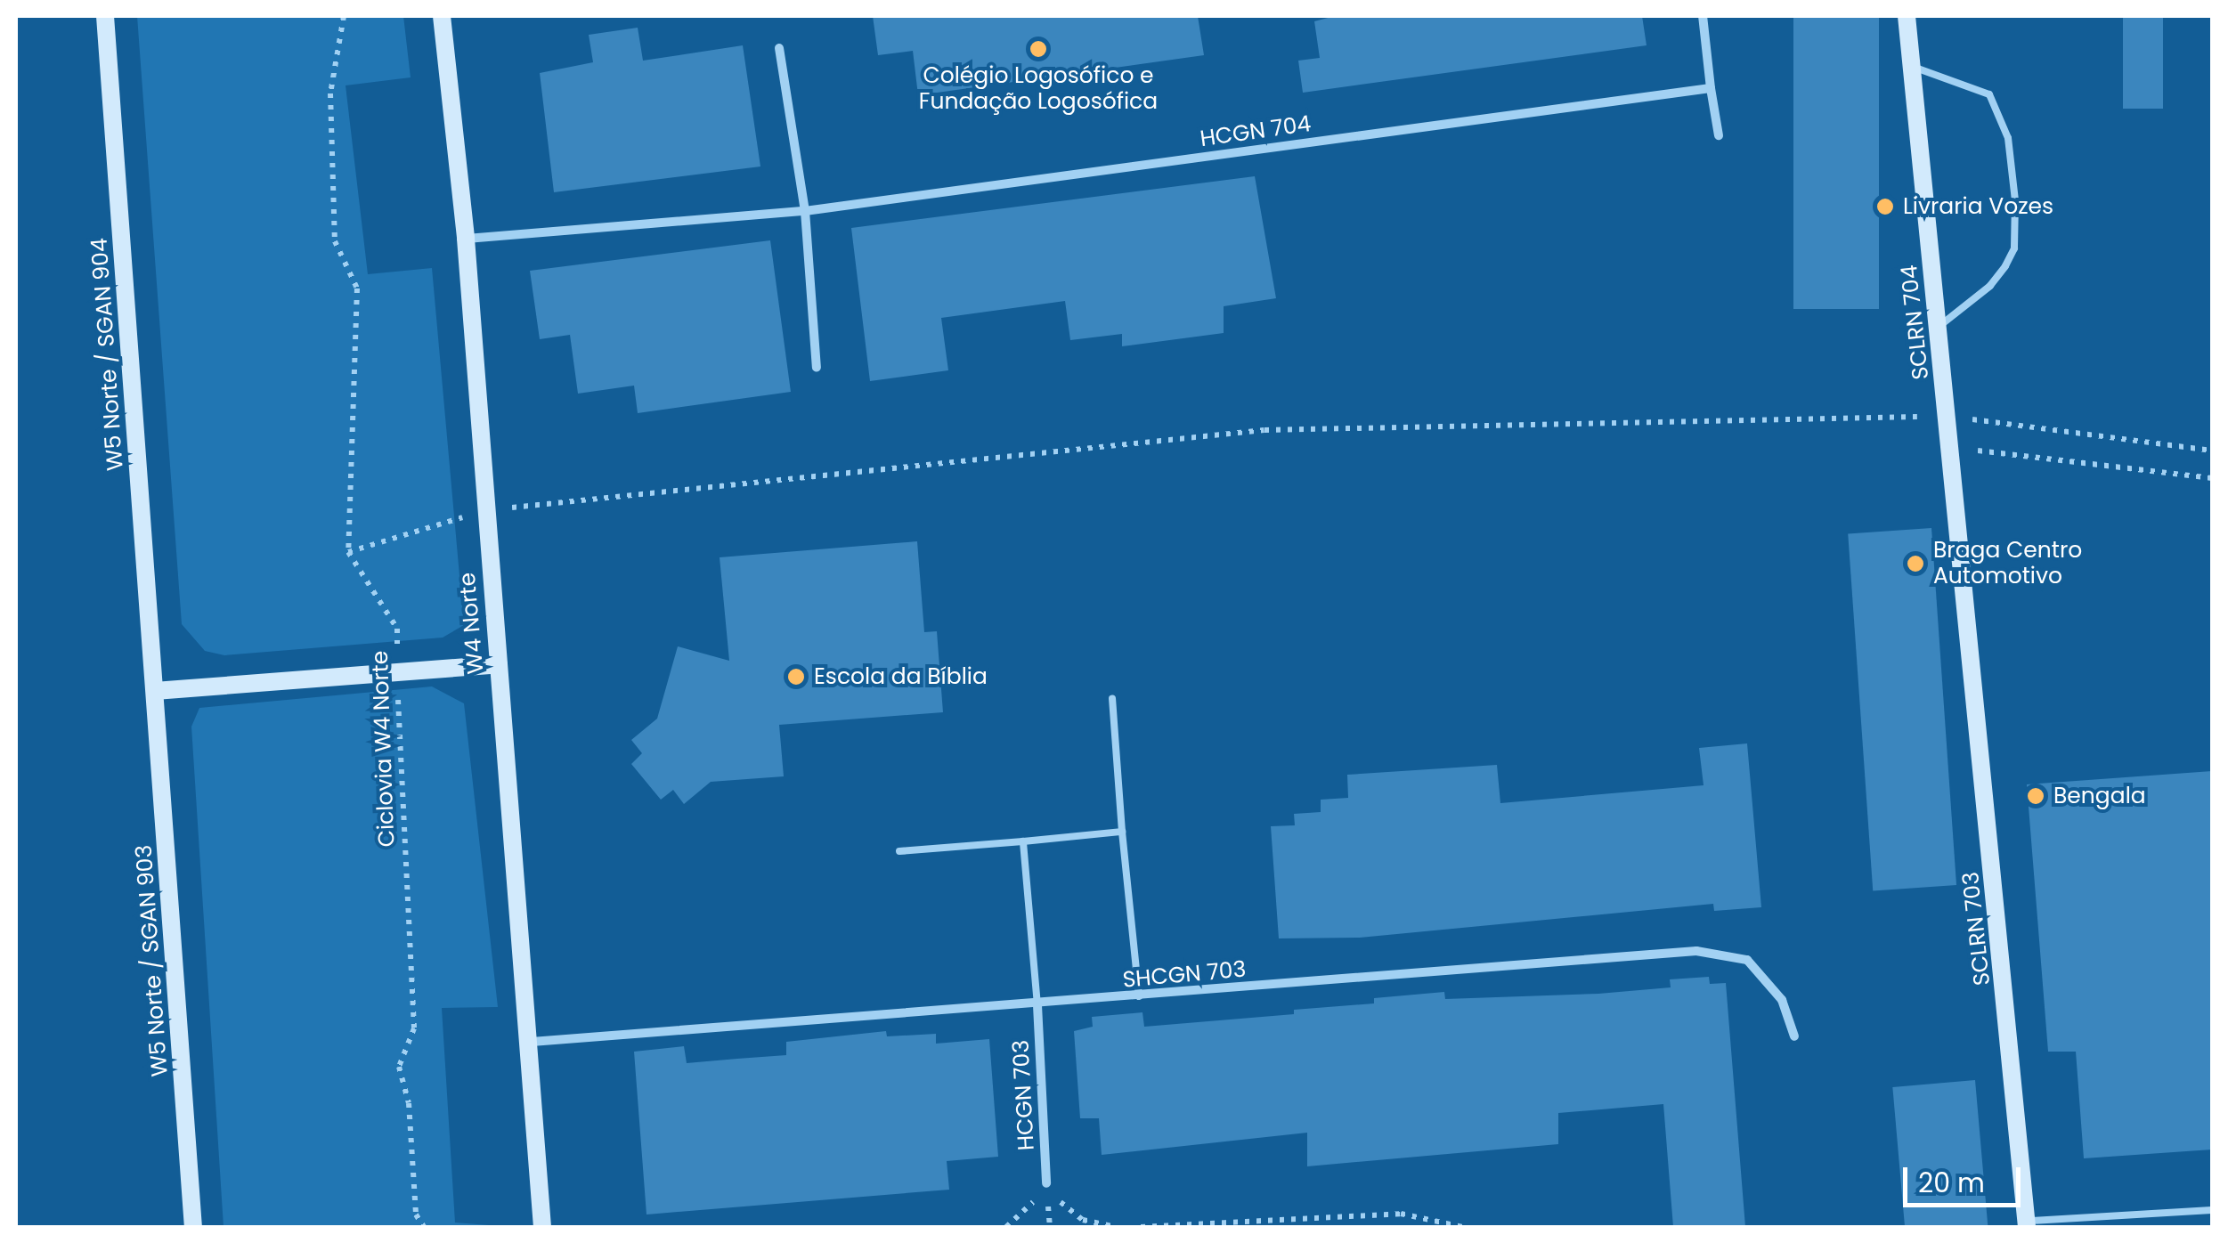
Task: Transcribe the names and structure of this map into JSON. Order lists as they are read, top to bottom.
{
  "streets": {
    "main road": [
      "SCLRN 704",
      "W5 Norte / SGAN 904",
      "W4 Norte",
      "SCLRN 703",
      "W5 Norte / SGAN 903"
    ],
    "street": ["HCGN 704", "SHCGN 703", "HCGN 703"],
    "path": ["Ciclovia W4 Norte"]
  },
  "crossings": [
    ["HCGN 704", "W4 Norte"],
    ["SCLRN 704", "SCLRN 703"],
    ["W5 Norte / SGAN 904", "W5 Norte / SGAN 903"],
    ["W4 Norte", "SHCGN 703"],
    ["SHCGN 703", "HCGN 703"]
  ],
  "places": [
    "Colégio Logosófico e Fundação Logosófica",
    "Livraria Vozes",
    "Braga Centro Automotivo",
    "Escola da Bíblia",
    "Bengala"
  ],
  "scale_bar": "20 m"
}
